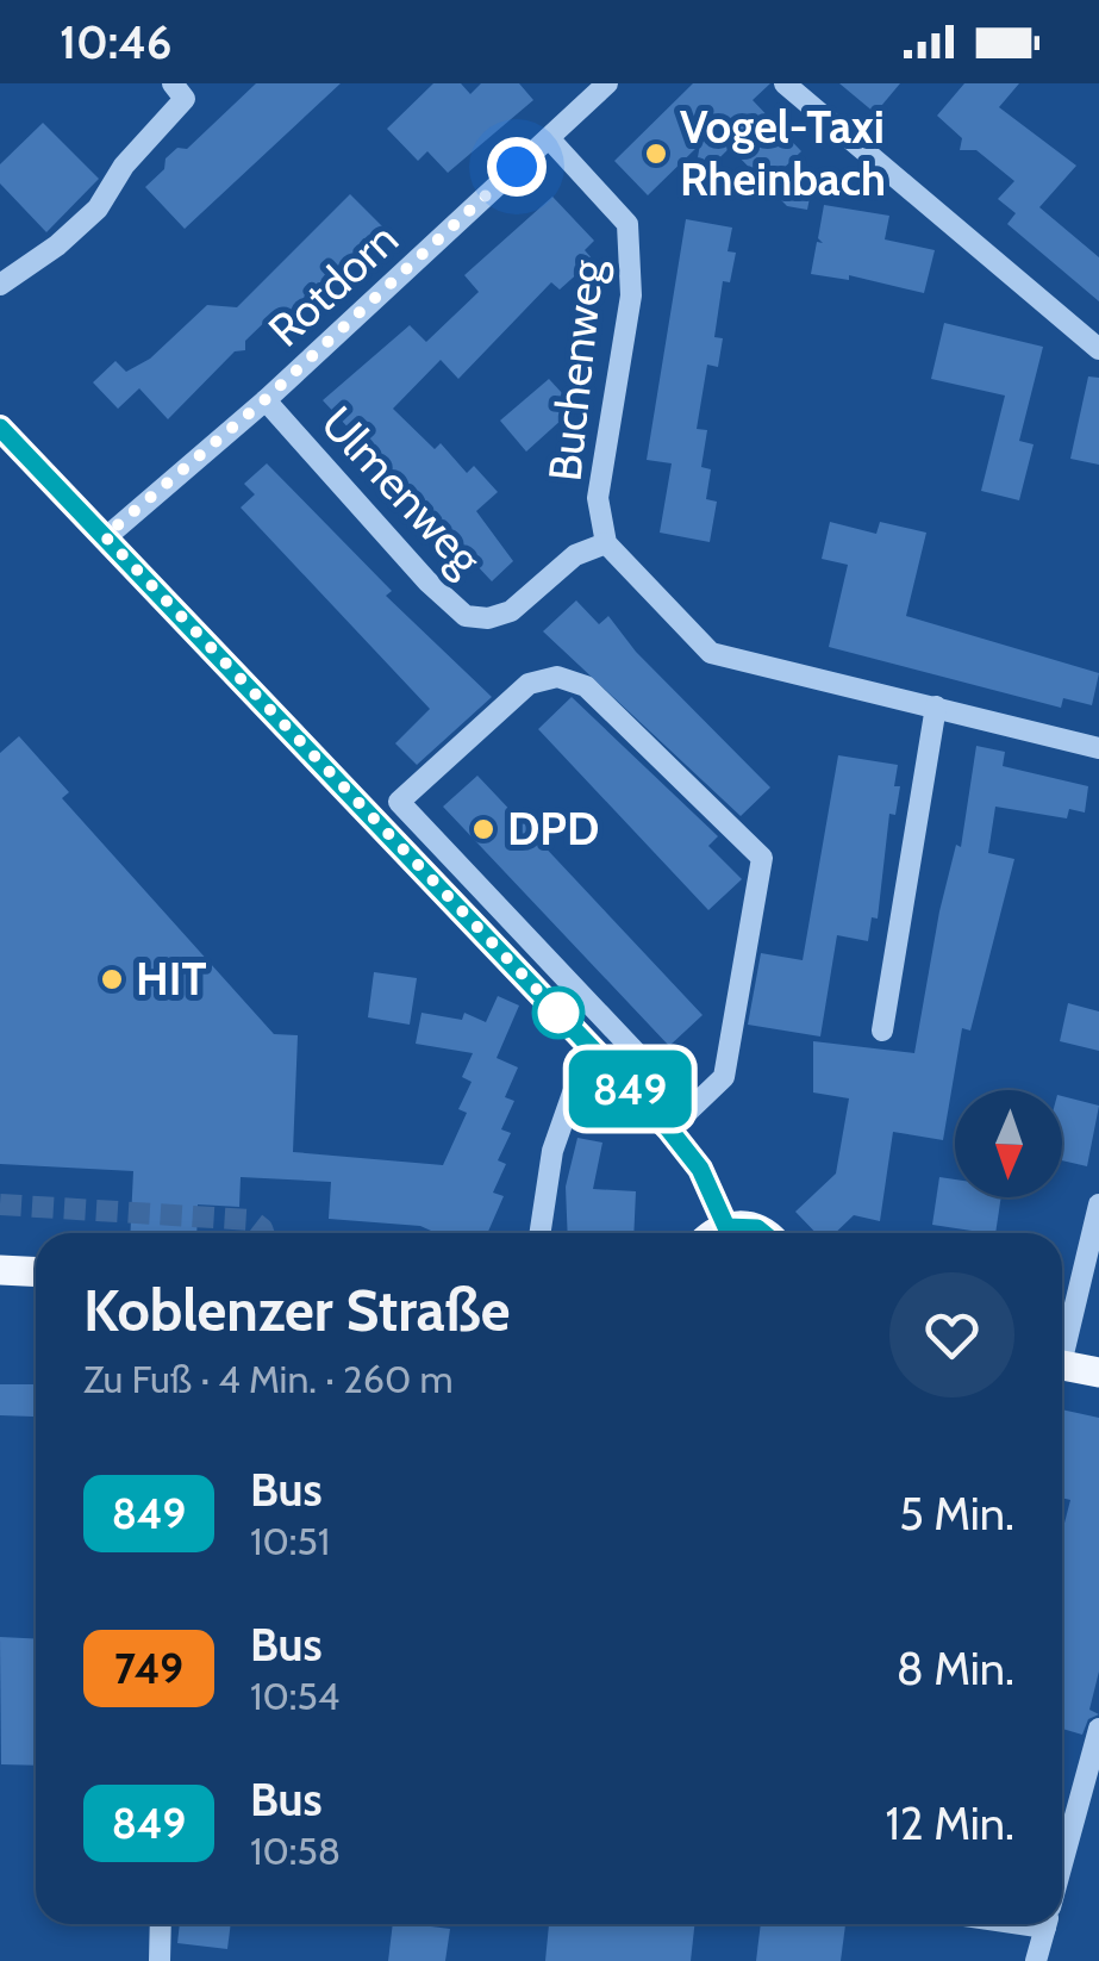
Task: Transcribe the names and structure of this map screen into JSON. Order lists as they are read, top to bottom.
{
  "streets": {
    "street": ["Rotdorn", "Buchenweg", "Ulmenweg"]
  },
  "crossings": [
    ["Rotdorn", "Buchenweg"],
    ["Rotdorn", "Ulmenweg"],
    ["Buchenweg", "Ulmenweg"]
  ],
  "places": ["Vogel-Taxi Rheinbach", "DPD", "HIT"],
  "lines": ["bus line 849"],
  "north": "bottom",
  "page": {
    "status": "10:46",
    "on_map": "849",
    "heading": ["Koblenzer Straße", "Zu Fuß · 4 Min. · 260 m"],
    "list": [
      {
        "mark": "849",
        "name": "Bus",
        "note": "10:51",
        "value": "5 Min."
      },
      {
        "mark": "749",
        "name": "Bus",
        "note": "10:54",
        "value": "8 Min."
      },
      {
        "mark": "849",
        "name": "Bus",
        "note": "10:58",
        "value": "12 Min."
      }
    ]
  }
}
